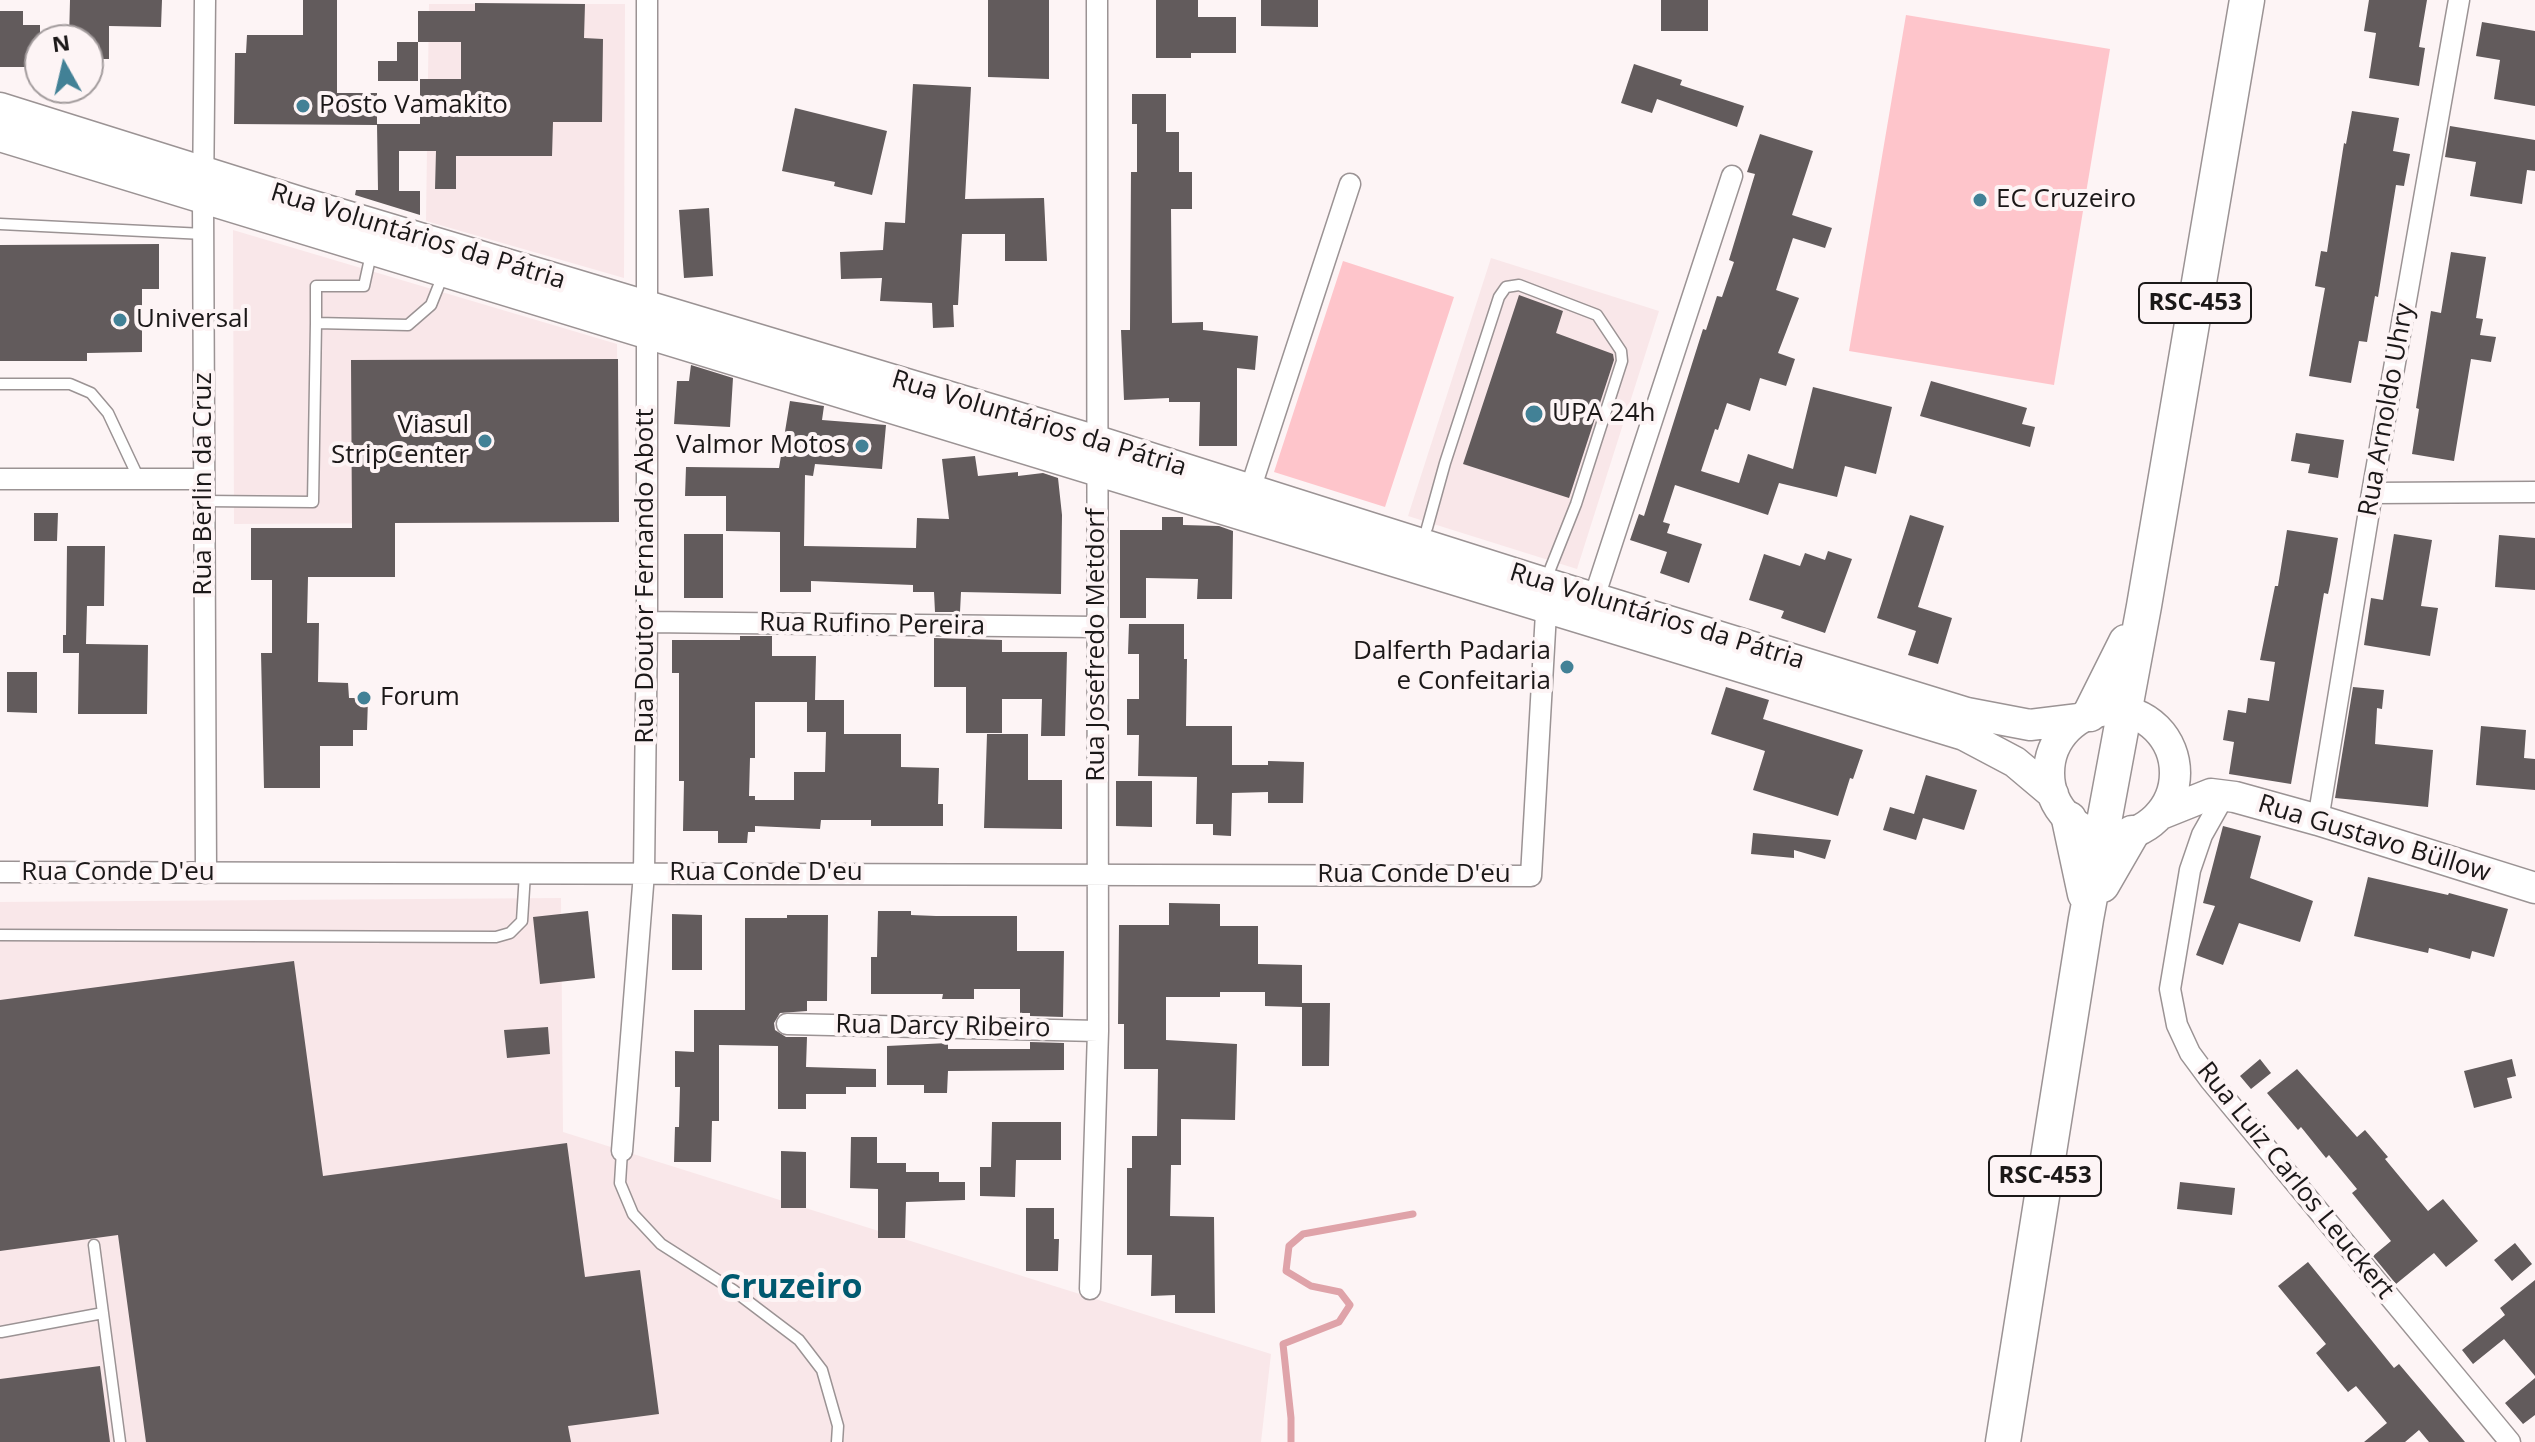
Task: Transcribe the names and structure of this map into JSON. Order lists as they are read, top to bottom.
{
  "streets": {
    "highway": ["RSC-453"],
    "main road": ["Rua Voluntários da Pátria", "Rua Gustavo Büllow"],
    "street": [
      "Rua Arnoldo Uhry",
      "Rua Berlin da Cruz",
      "Rua Doutor Fernando Abott",
      "Rua Rufino Pereira",
      "Rua Josefredo Metdorf",
      "Rua Conde D'eu",
      "Rua Darcy Ribeiro",
      "Rua Luiz Carlos Leuckert"
    ]
  },
  "crossings": [
    ["Rua Voluntários da Pátria", "RSC-453"],
    ["Rua Voluntários da Pátria", "Rua Berlin da Cruz"],
    ["Rua Voluntários da Pátria", "Rua Doutor Fernando Abott"],
    ["Rua Voluntários da Pátria", "Rua Josefredo Metdorf"],
    ["Rua Voluntários da Pátria", "Rua Conde D'eu"],
    ["Rua Arnoldo Uhry", "Rua Gustavo Büllow"],
    ["Rua Berlin da Cruz", "Rua Conde D'eu"],
    ["Rua Doutor Fernando Abott", "Rua Rufino Pereira"],
    ["Rua Doutor Fernando Abott", "Rua Conde D'eu"],
    ["Rua Rufino Pereira", "Rua Josefredo Metdorf"],
    ["Rua Josefredo Metdorf", "Rua Conde D'eu"],
    ["Rua Josefredo Metdorf", "Rua Darcy Ribeiro"],
    ["Rua Gustavo Büllow", "Rua Luiz Carlos Leuckert"]
  ],
  "districts": ["Cruzeiro"],
  "places": [
    "Posto Vamakito",
    "EC Cruzeiro",
    "Universal",
    "UPA 24h",
    "Viasul StripCenter",
    "Valmor Motos",
    "Dalferth Padaria e Confeitaria",
    "Forum"
  ],
  "north": "top"
}
